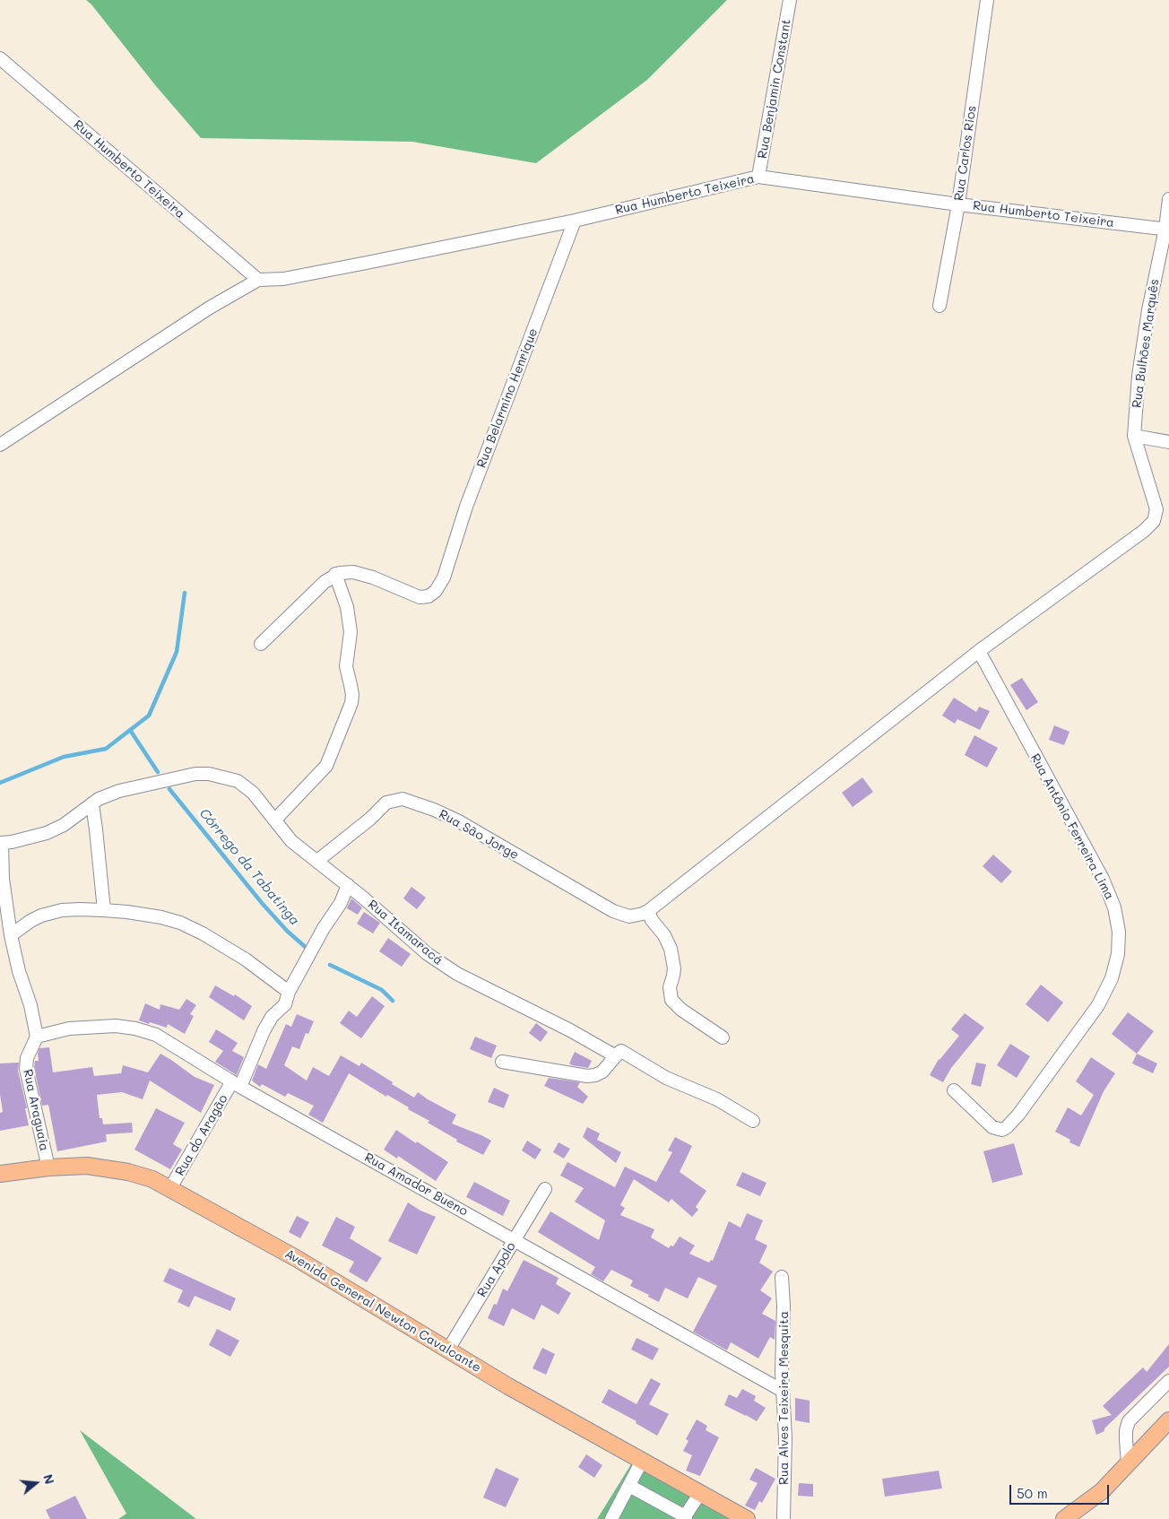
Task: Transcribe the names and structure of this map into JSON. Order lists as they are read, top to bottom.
{
  "streets": {
    "main road": ["Avenida General Newton Cavalcante"],
    "street": [
      "Rua Benjamin Constant",
      "Rua Carlos Rios",
      "Rua Humberto Teixeira",
      "Rua Bulhões Marquês",
      "Rua Belarmino Henrique",
      "Rua Antônio Ferreira Lima",
      "Rua São Jorge",
      "Rua Itamaracá",
      "Rua Araguaia",
      "Rua do Aragão",
      "Rua Amador Bueno",
      "Rua Apolo",
      "Rua Alves Teixeira Mesquita"
    ]
  },
  "crossings": [
    ["Rua Benjamin Constant", "Rua Humberto Teixeira"],
    ["Rua Carlos Rios", "Rua Humberto Teixeira"],
    ["Rua Humberto Teixeira", "Rua Bulhões Marquês"],
    ["Rua Humberto Teixeira", "Rua Belarmino Henrique"],
    ["Rua São Jorge", "Rua Itamaracá"],
    ["Rua Araguaia", "Rua Amador Bueno"],
    ["Rua Araguaia", "Avenida General Newton Cavalcante"],
    ["Rua do Aragão", "Rua Amador Bueno"],
    ["Rua do Aragão", "Avenida General Newton Cavalcante"],
    ["Rua Amador Bueno", "Rua Apolo"],
    ["Rua Amador Bueno", "Rua Alves Teixeira Mesquita"],
    ["Rua Apolo", "Avenida General Newton Cavalcante"]
  ],
  "water": ["Córrego da Tabatinga"],
  "scale_bar": "50 m",
  "north": "right"
}
